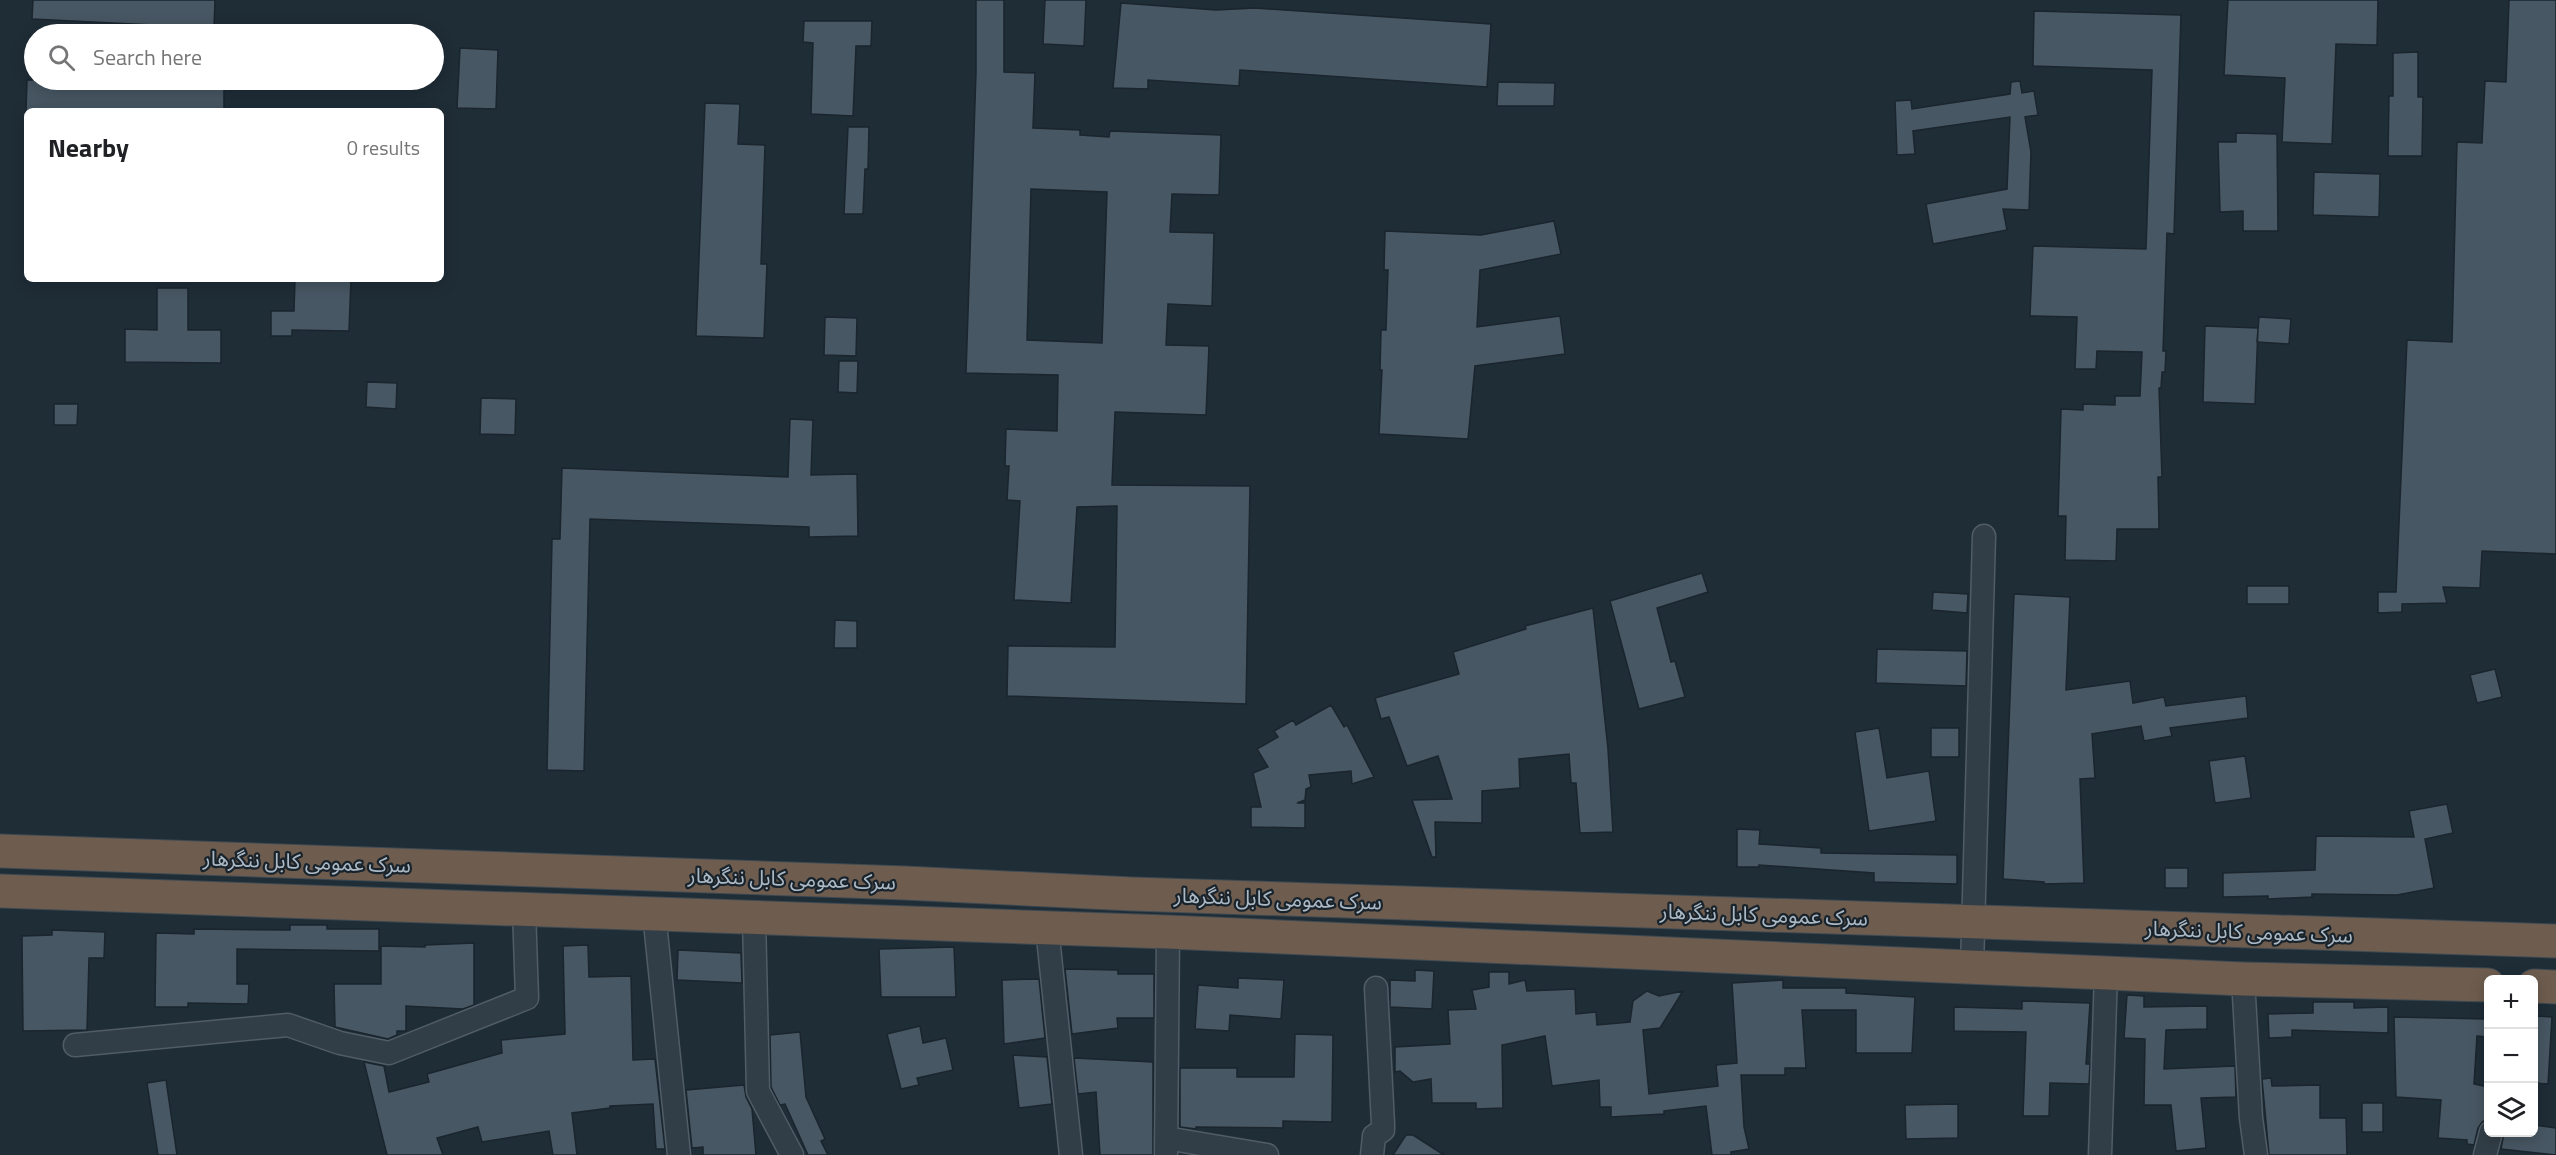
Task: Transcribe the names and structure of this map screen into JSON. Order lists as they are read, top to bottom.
{
  "streets": {
    "highway": ["سرک عمومی کابل ننگرهار"]
  },
  "page": {
    "search": "Search here",
    "heading": ["Nearby", "0 results"],
    "map_buttons": ["+", "−"]
  }
}
